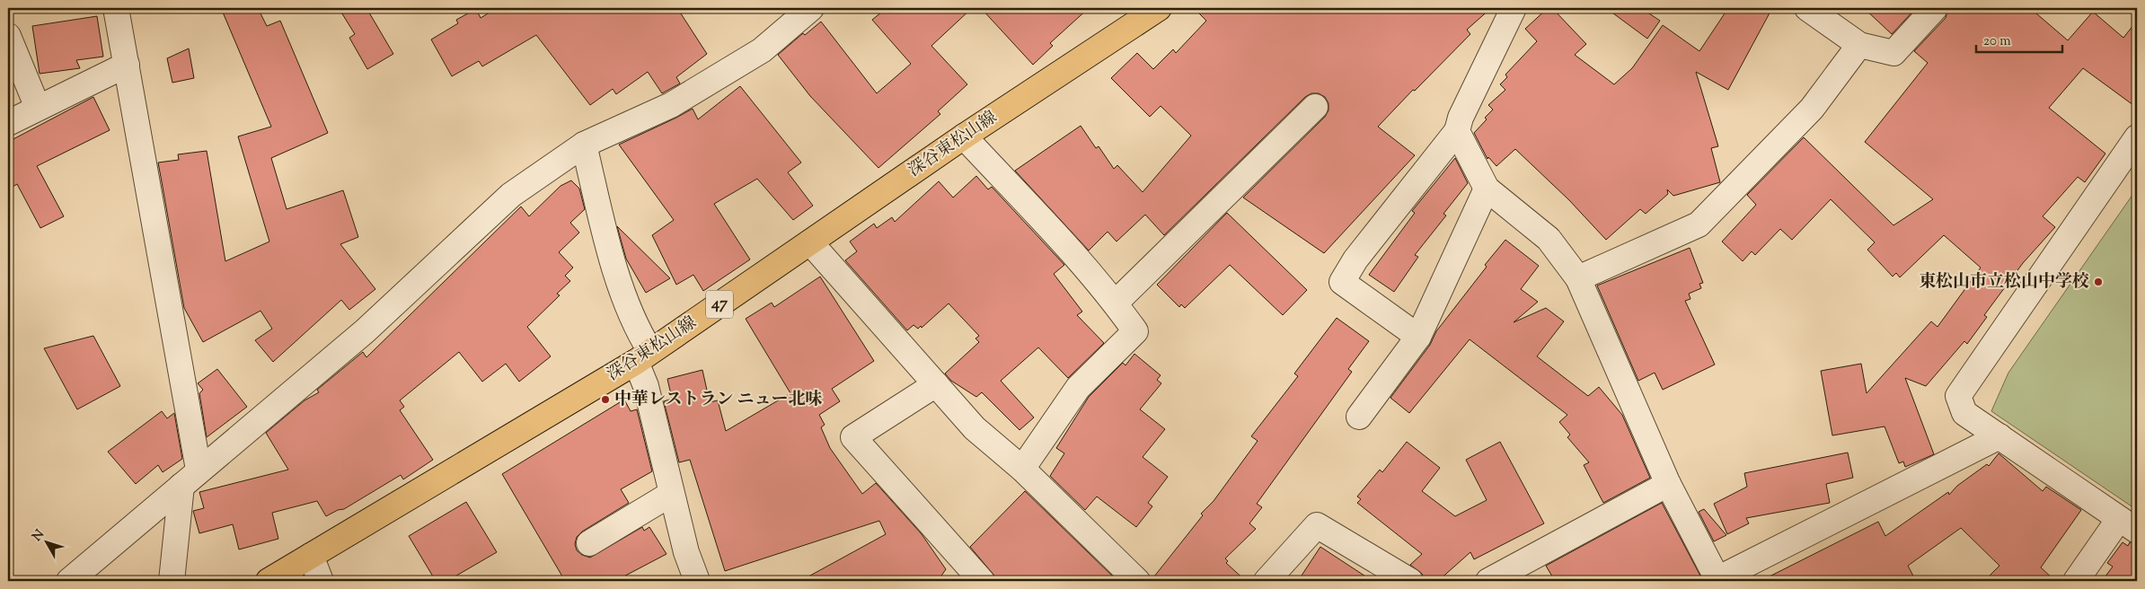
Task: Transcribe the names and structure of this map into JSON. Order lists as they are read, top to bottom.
{
  "streets": {
    "main road": ["深谷東松山線", "47"]
  },
  "places": ["東松山市立松山中学校", "中華レストラン ニュー北味"],
  "scale_bar": "20 m",
  "north": "top left"
}
